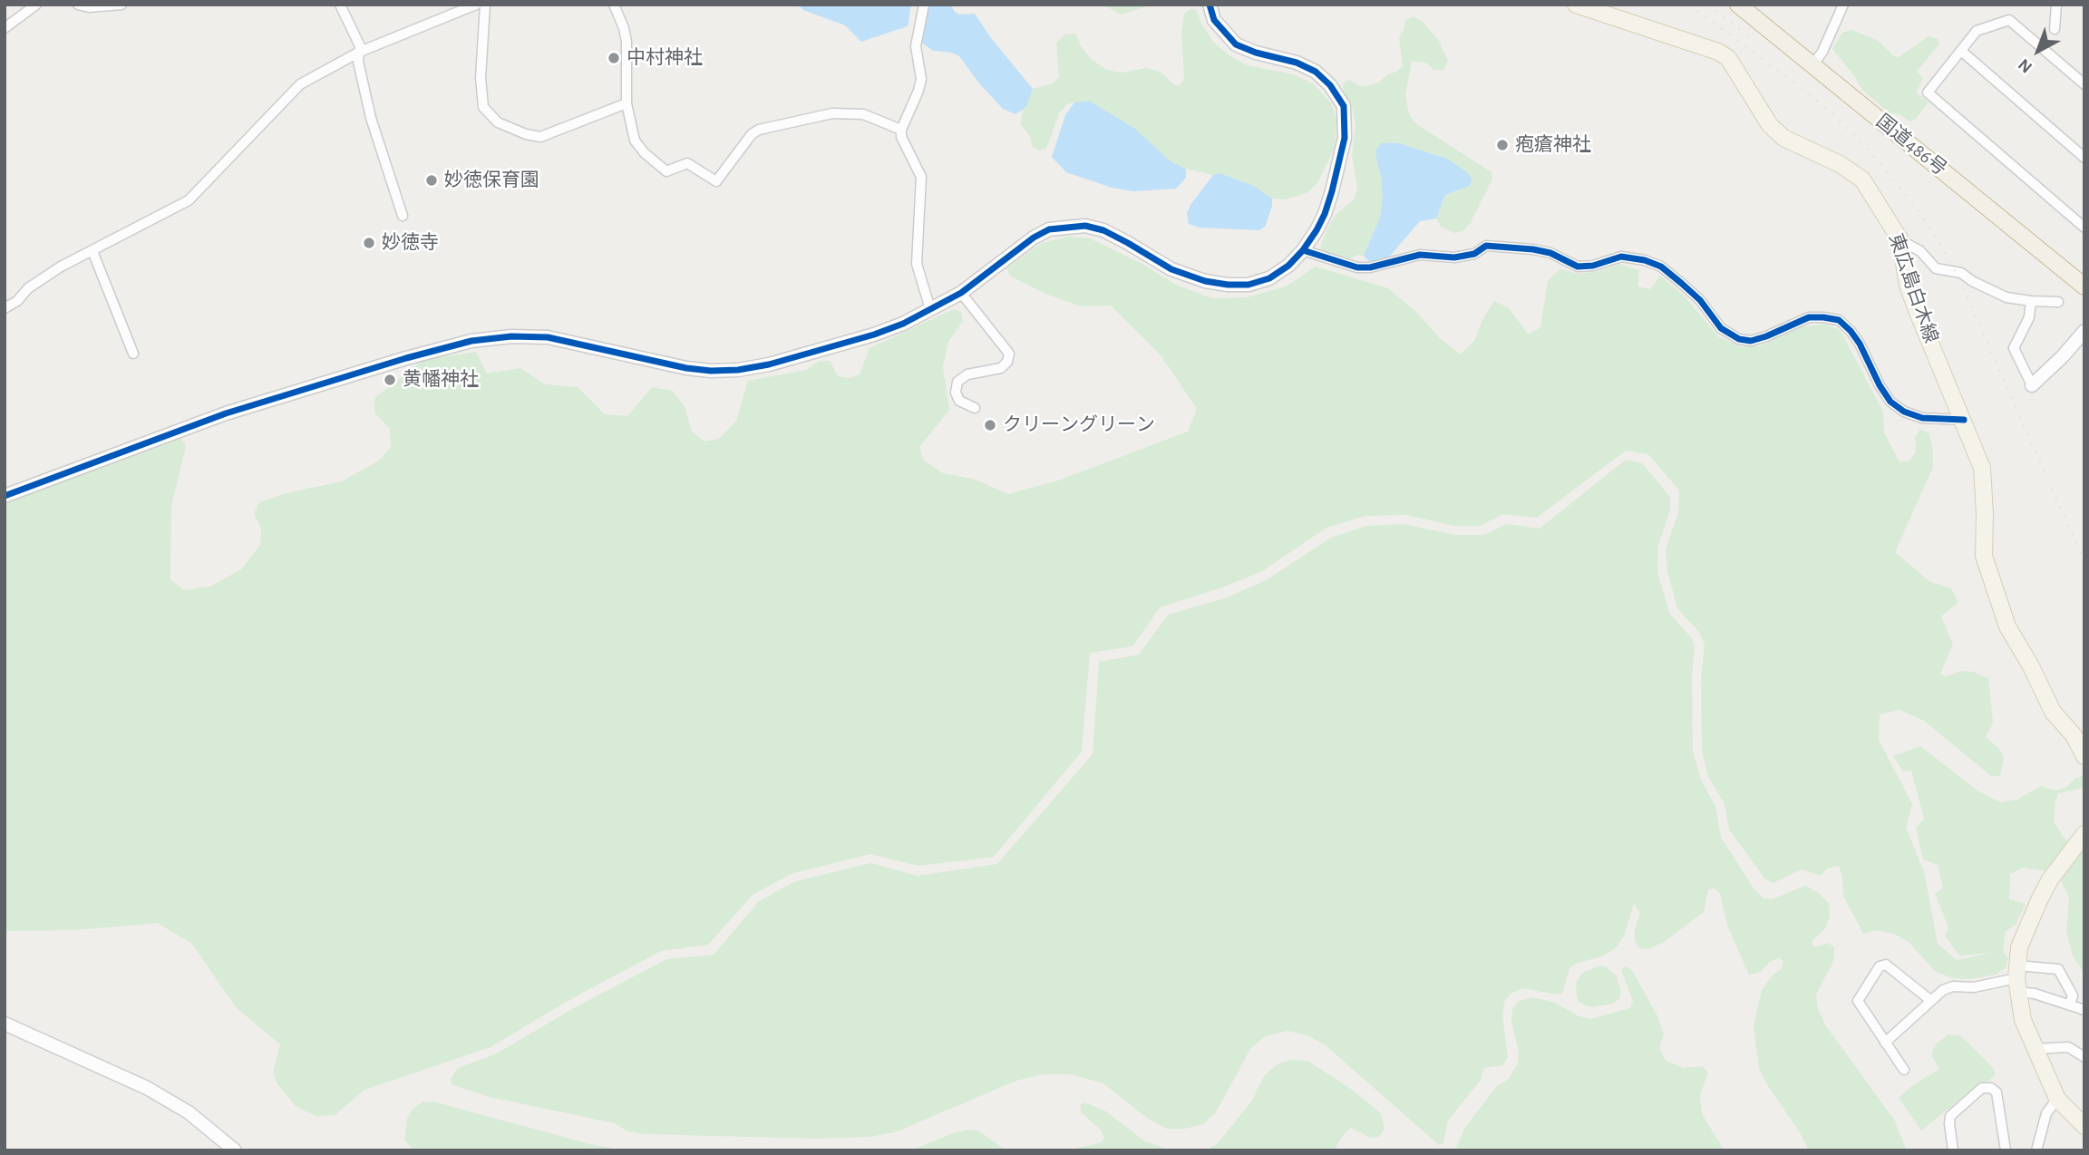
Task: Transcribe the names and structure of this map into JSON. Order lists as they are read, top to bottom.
{
  "streets": {
    "highway": ["国道486号"],
    "main road": ["東広島白木線"]
  },
  "places": [
    "中村神社",
    "疱瘡神社",
    "妙徳保育園",
    "妙徳寺",
    "黄幡神社",
    "クリーングリーン"
  ],
  "north": "bottom left"
}
